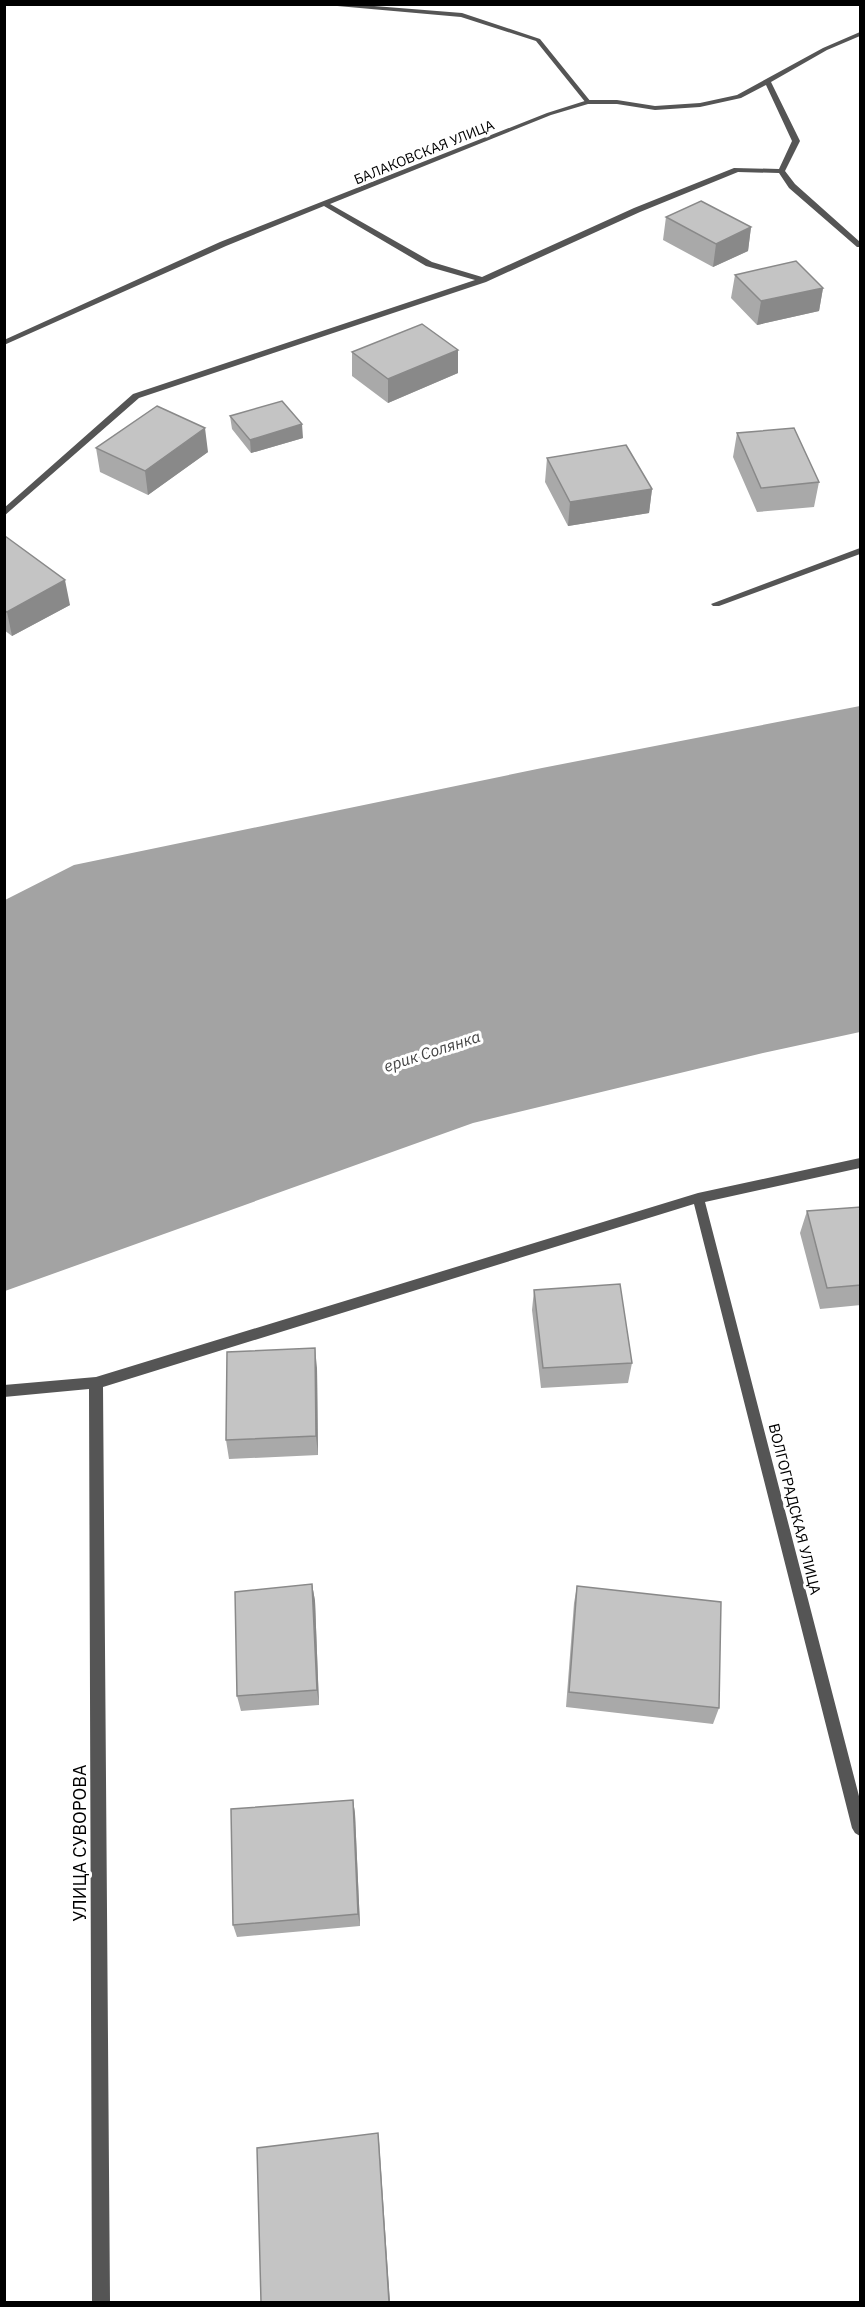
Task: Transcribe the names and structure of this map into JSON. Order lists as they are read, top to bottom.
{
  "streets": {
    "street": ["БАЛАКОВСКАЯ УЛИЦА", "ВОЛГОГРАДСКАЯ УЛИЦА", "УЛИЦА СУВОРОВА"]
  },
  "water": ["ерик Солянка"]
}
